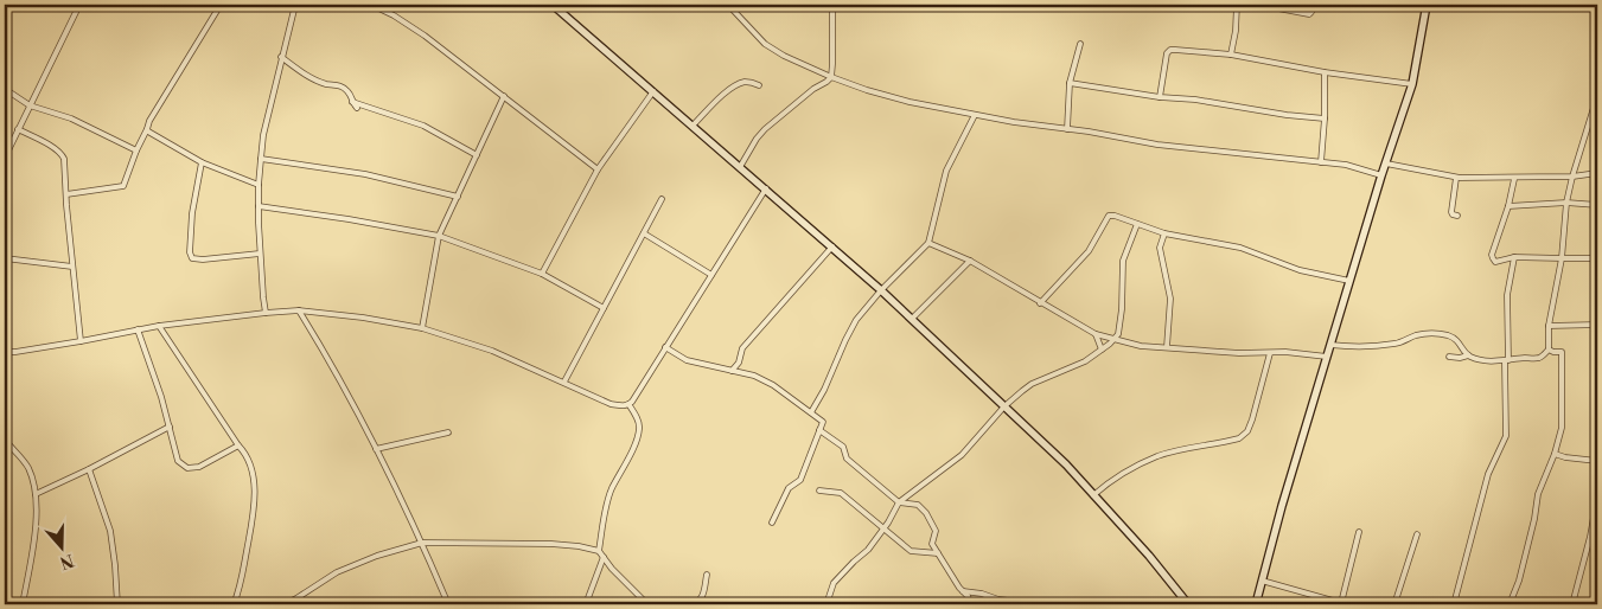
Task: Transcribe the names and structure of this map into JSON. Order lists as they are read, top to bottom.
{
  "north": "bottom"
}
